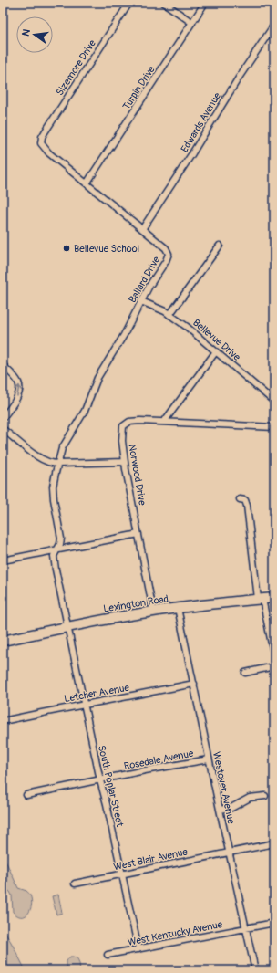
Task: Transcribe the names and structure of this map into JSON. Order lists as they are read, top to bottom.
{
  "streets": {
    "main road": ["Lexington Road"],
    "street": [
      "Sizemore Drive",
      "Turpin Drive",
      "Edwards Avenue",
      "Ballard Drive",
      "Bellevue Drive",
      "Norwood Drive",
      "Letcher Avenue",
      "Rosedale Avenue",
      "South Poplar Street",
      "Westover Avenue",
      "West Blair Avenue",
      "West Kentucky Avenue"
    ]
  },
  "crossings": [
    ["Sizemore Drive", "Ballard Drive"],
    ["Turpin Drive", "Ballard Drive"],
    ["Edwards Avenue", "Ballard Drive"],
    ["Ballard Drive", "Bellevue Drive"],
    ["Ballard Drive", "South Poplar Street"],
    ["Norwood Drive", "Lexington Road"],
    ["Lexington Road", "South Poplar Street"],
    ["Lexington Road", "Westover Avenue"],
    ["Letcher Avenue", "South Poplar Street"],
    ["Letcher Avenue", "Westover Avenue"],
    ["Rosedale Avenue", "South Poplar Street"],
    ["Rosedale Avenue", "Westover Avenue"],
    ["South Poplar Street", "West Blair Avenue"],
    ["South Poplar Street", "West Kentucky Avenue"],
    ["Westover Avenue", "West Blair Avenue"],
    ["Westover Avenue", "West Kentucky Avenue"]
  ],
  "places": ["Bellevue School"],
  "north": "left"
}
